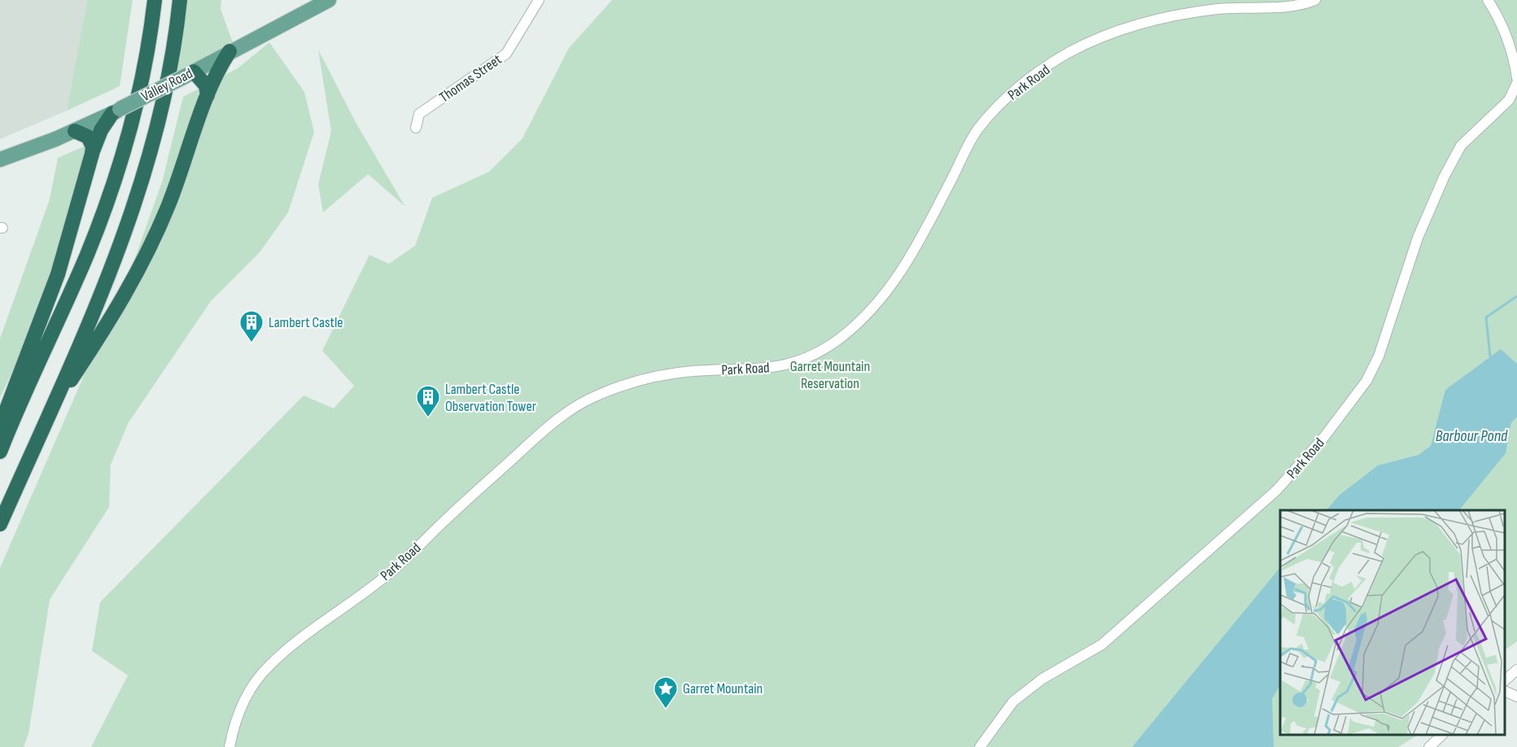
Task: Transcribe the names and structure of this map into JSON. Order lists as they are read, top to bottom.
{
  "streets": {
    "main road": ["Valley Road"],
    "street": ["Thomas Street", "Park Road"]
  },
  "water": ["Barbour Pond"],
  "parks": ["Garret Mountain Reservation"],
  "places": {
    "building": ["Lambert Castle", "Lambert Castle Observation Tower"],
    "place": ["Garret Mountain"]
  }
}
